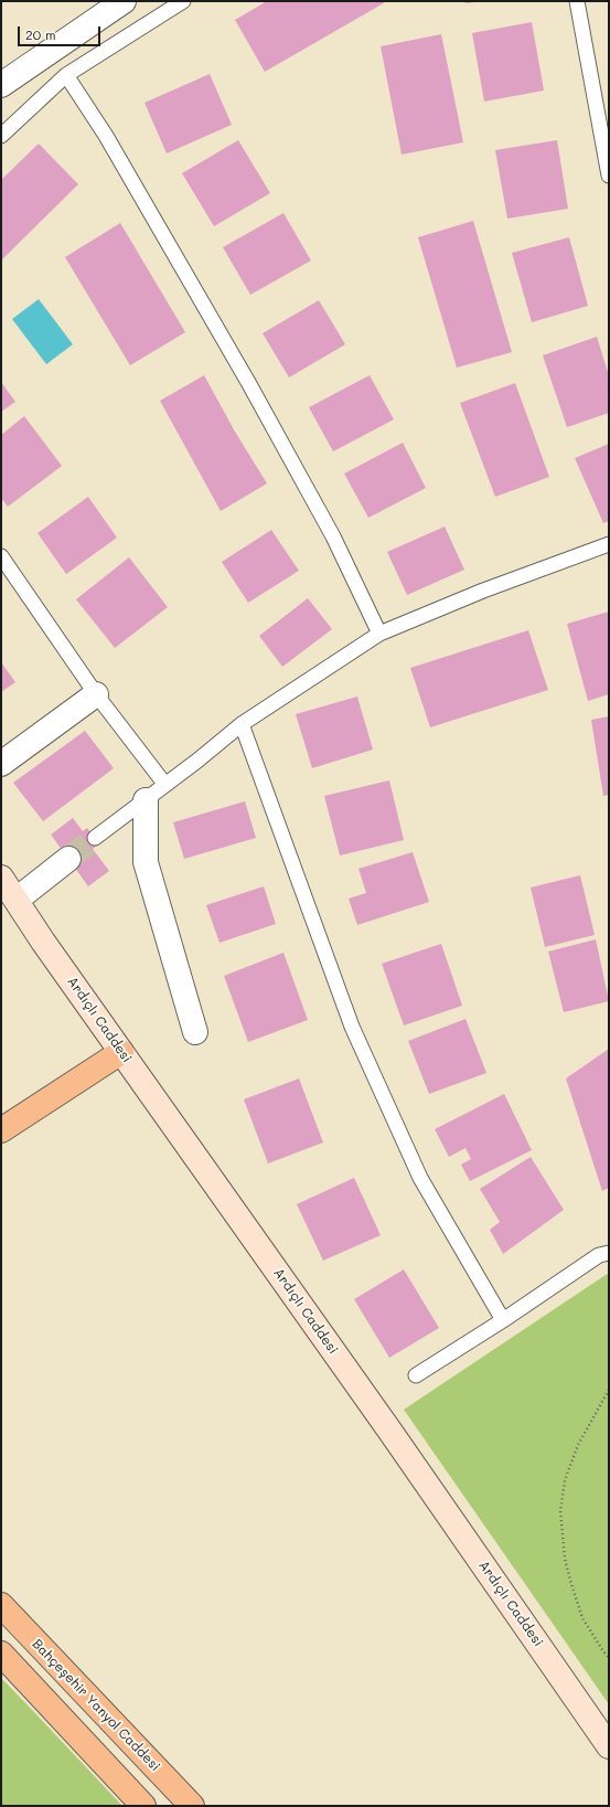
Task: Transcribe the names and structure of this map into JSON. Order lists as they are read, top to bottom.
{
  "streets": {
    "main road": ["Ardıçlı Caddesi", "Bahçeşehir Yanyol Caddesi"]
  },
  "scale_bar": "20 m"
}
